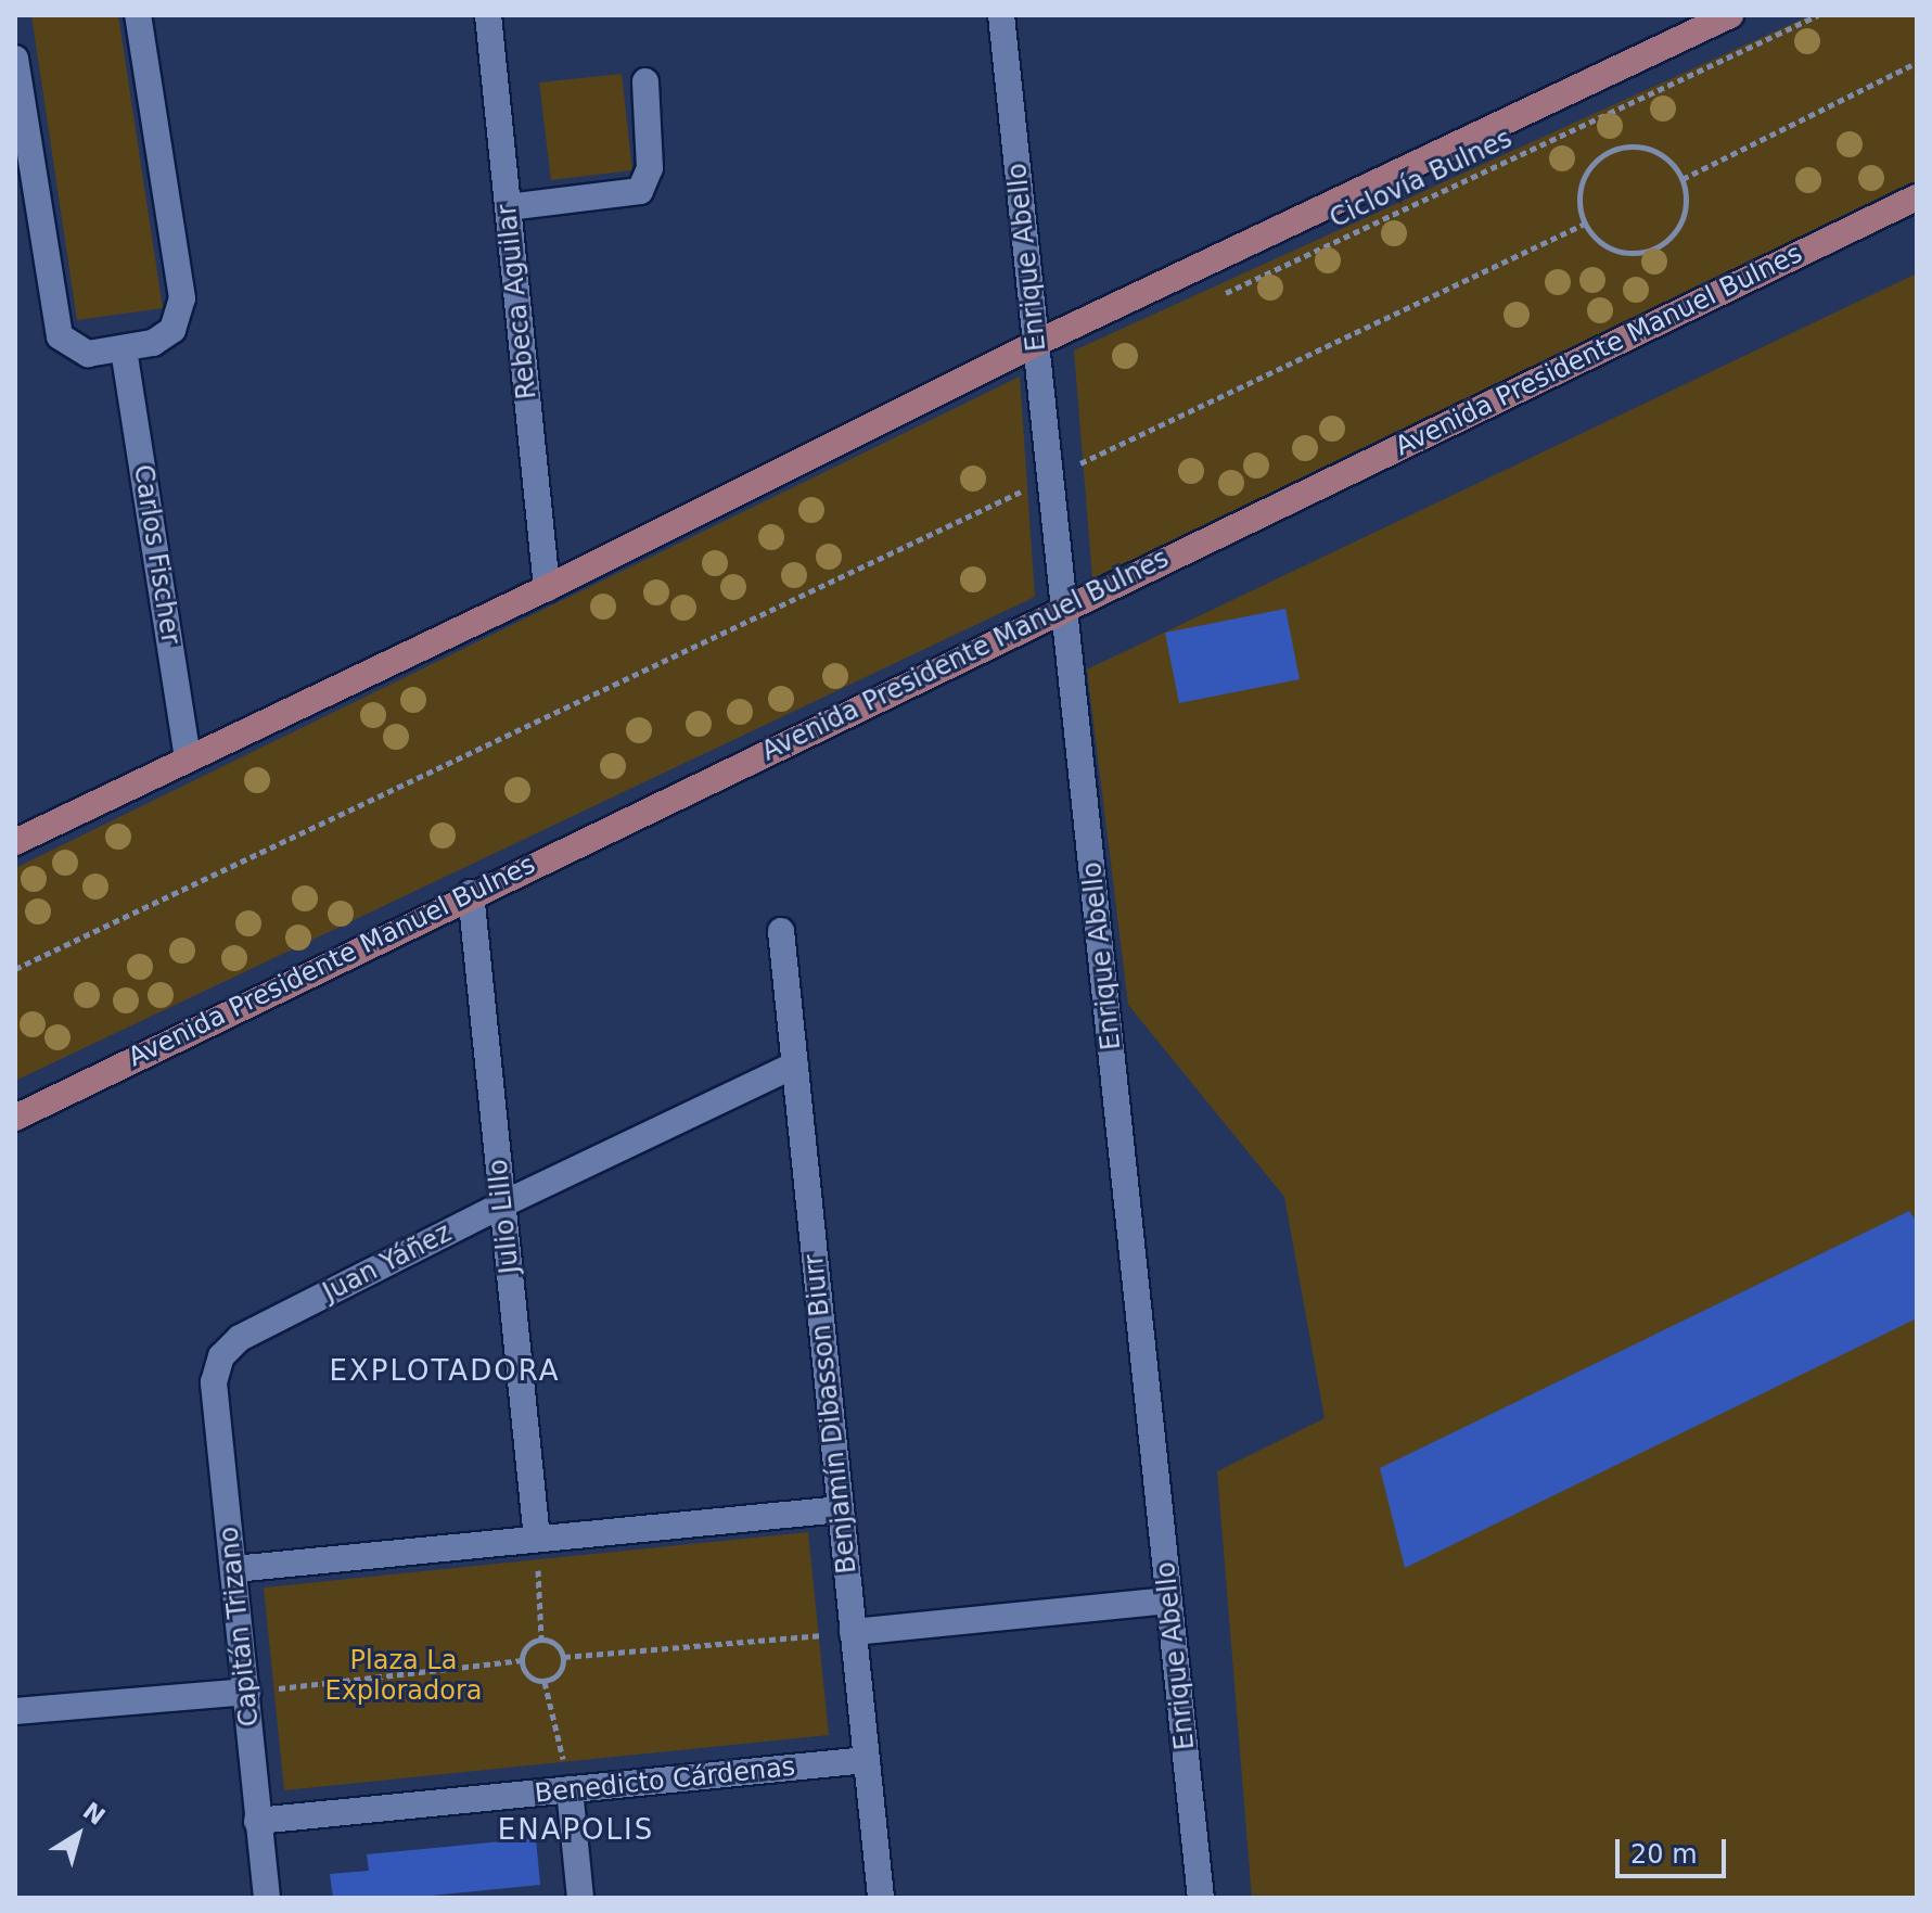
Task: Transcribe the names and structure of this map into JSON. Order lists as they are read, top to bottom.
{
  "streets": {
    "main road": ["Avenida Presidente Manuel Bulnes"],
    "street": [
      "Enrique Abello",
      "Rebeca Aguilar",
      "Carlos Fischer",
      "Julio Lillo",
      "Juan Yáñez",
      "Benjamín Dibasson Biurr",
      "Capitán Trizano",
      "Benedicto Cárdenas"
    ],
    "path": ["Ciclovía Bulnes"]
  },
  "crossings": [
    ["Enrique Abello", "Avenida Presidente Manuel Bulnes"],
    ["Avenida Presidente Manuel Bulnes", "Julio Lillo"],
    ["Julio Lillo", "Juan Yáñez"],
    ["Juan Yáñez", "Benjamín Dibasson Biurr"],
    ["Juan Yáñez", "Capitán Trizano"],
    ["Benjamín Dibasson Biurr", "Benedicto Cárdenas"],
    ["Capitán Trizano", "Benedicto Cárdenas"]
  ],
  "districts": ["EXPLOTADORA", "ENAPOLIS"],
  "parks": ["Plaza La Exploradora"],
  "scale_bar": "20 m",
  "north": "top right"
}
